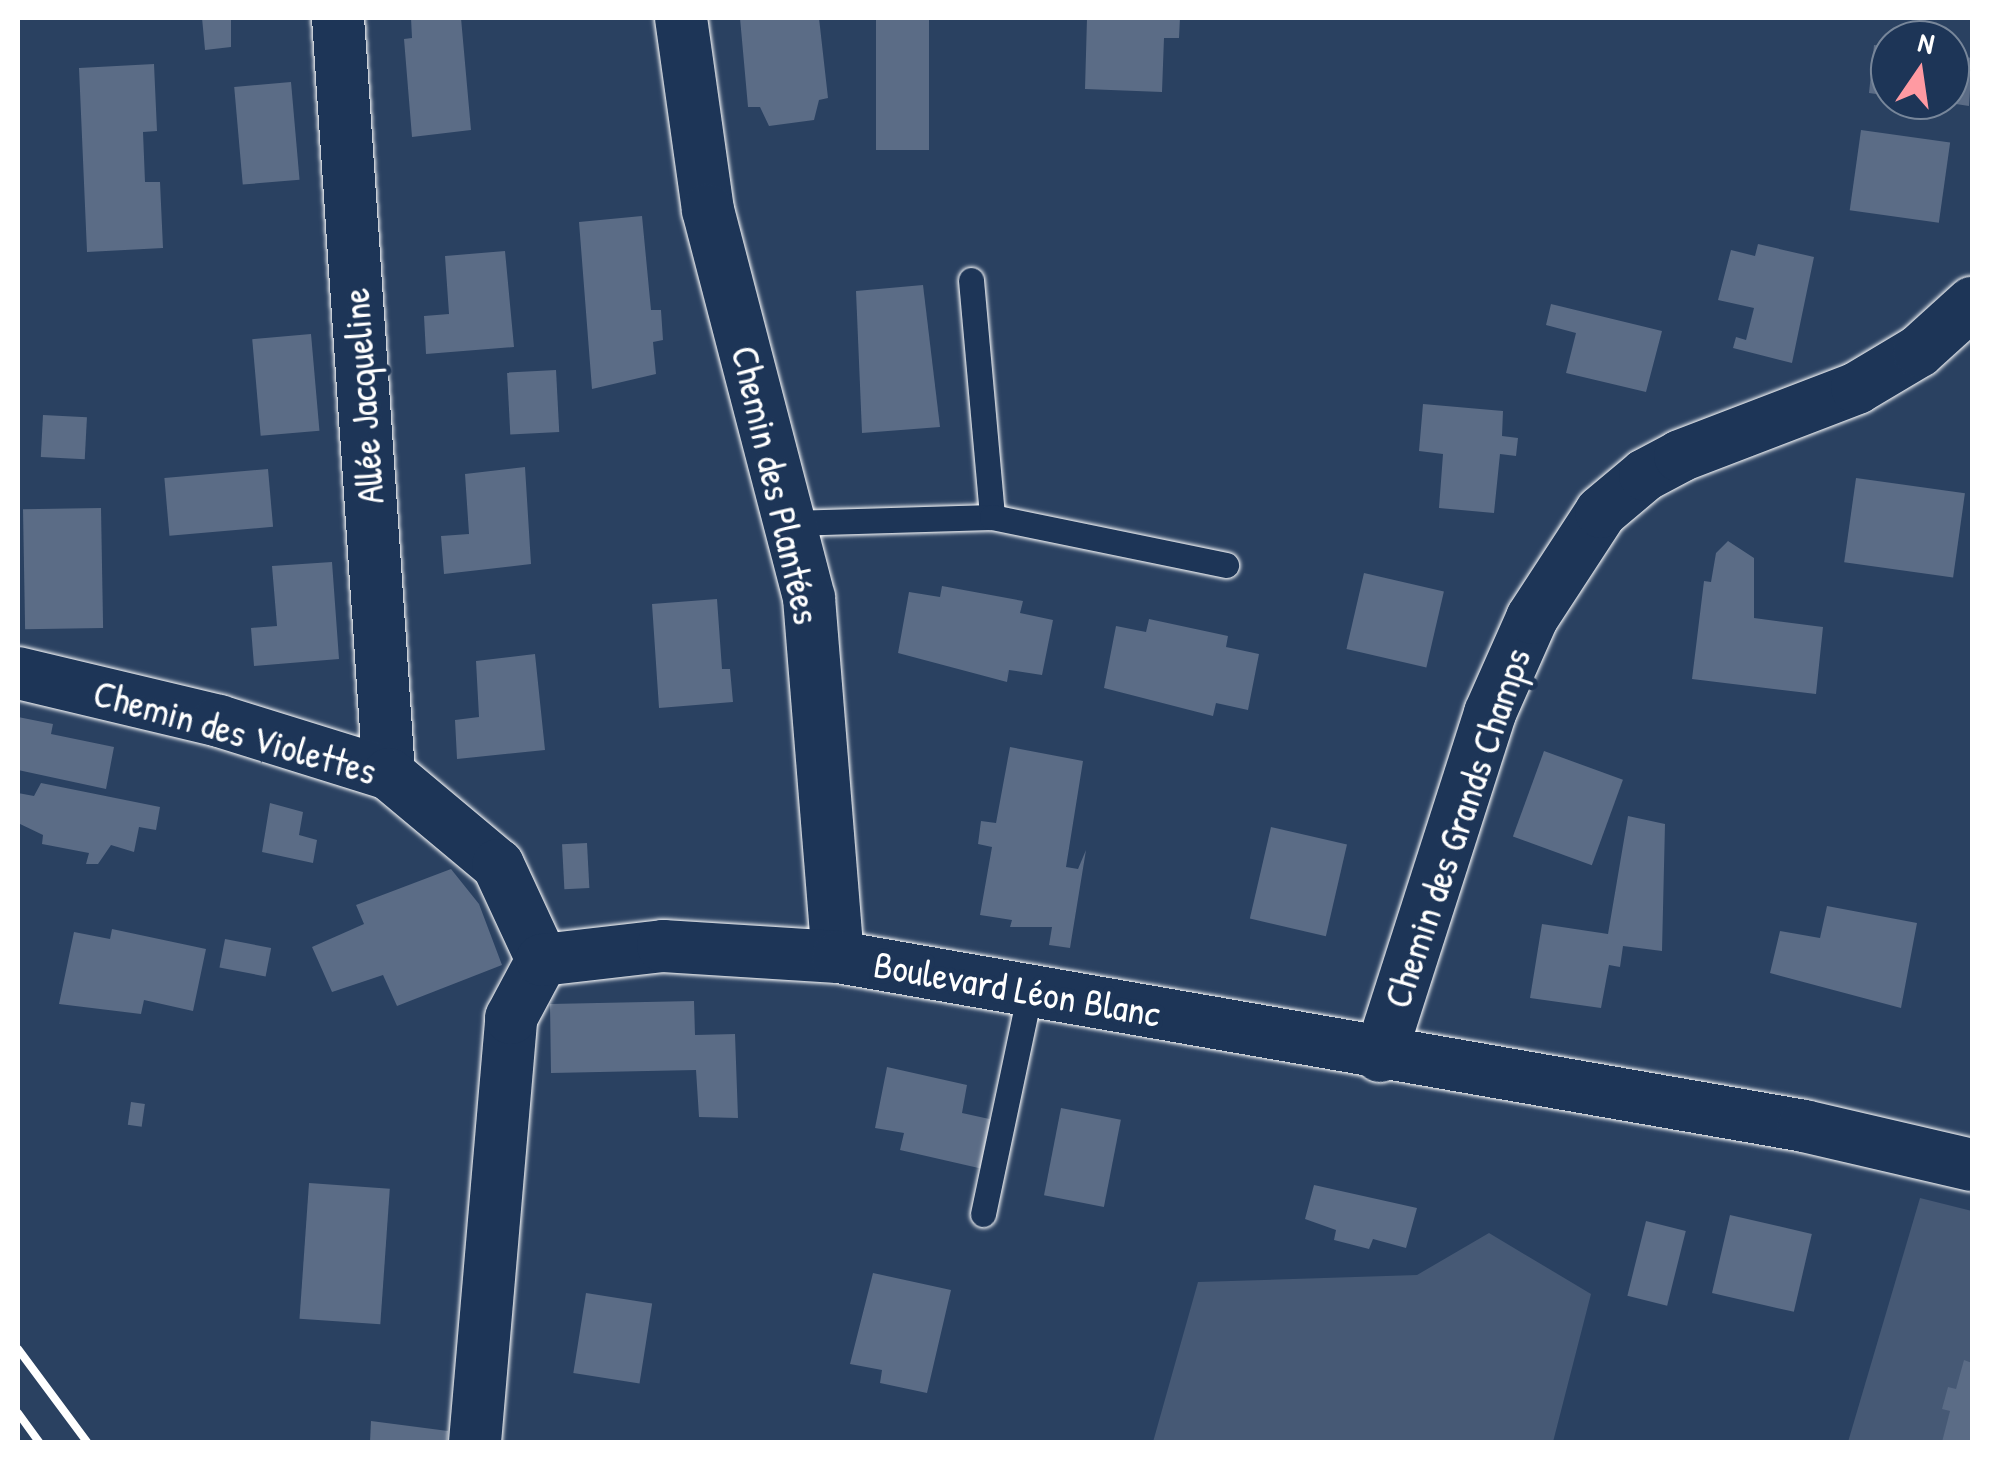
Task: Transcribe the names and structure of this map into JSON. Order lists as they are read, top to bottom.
{
  "streets": {
    "street": [
      "Allée Jacqueline",
      "Chemin des Plantées",
      "Chemin des Violettes",
      "Chemin des Grands Champs",
      "Boulevard Léon Blanc"
    ]
  },
  "crossings": [
    ["Allée Jacqueline", "Chemin des Violettes"],
    ["Chemin des Plantées", "Boulevard Léon Blanc"],
    ["Chemin des Violettes", "Boulevard Léon Blanc"],
    ["Chemin des Grands Champs", "Boulevard Léon Blanc"]
  ],
  "north": "top"
}
